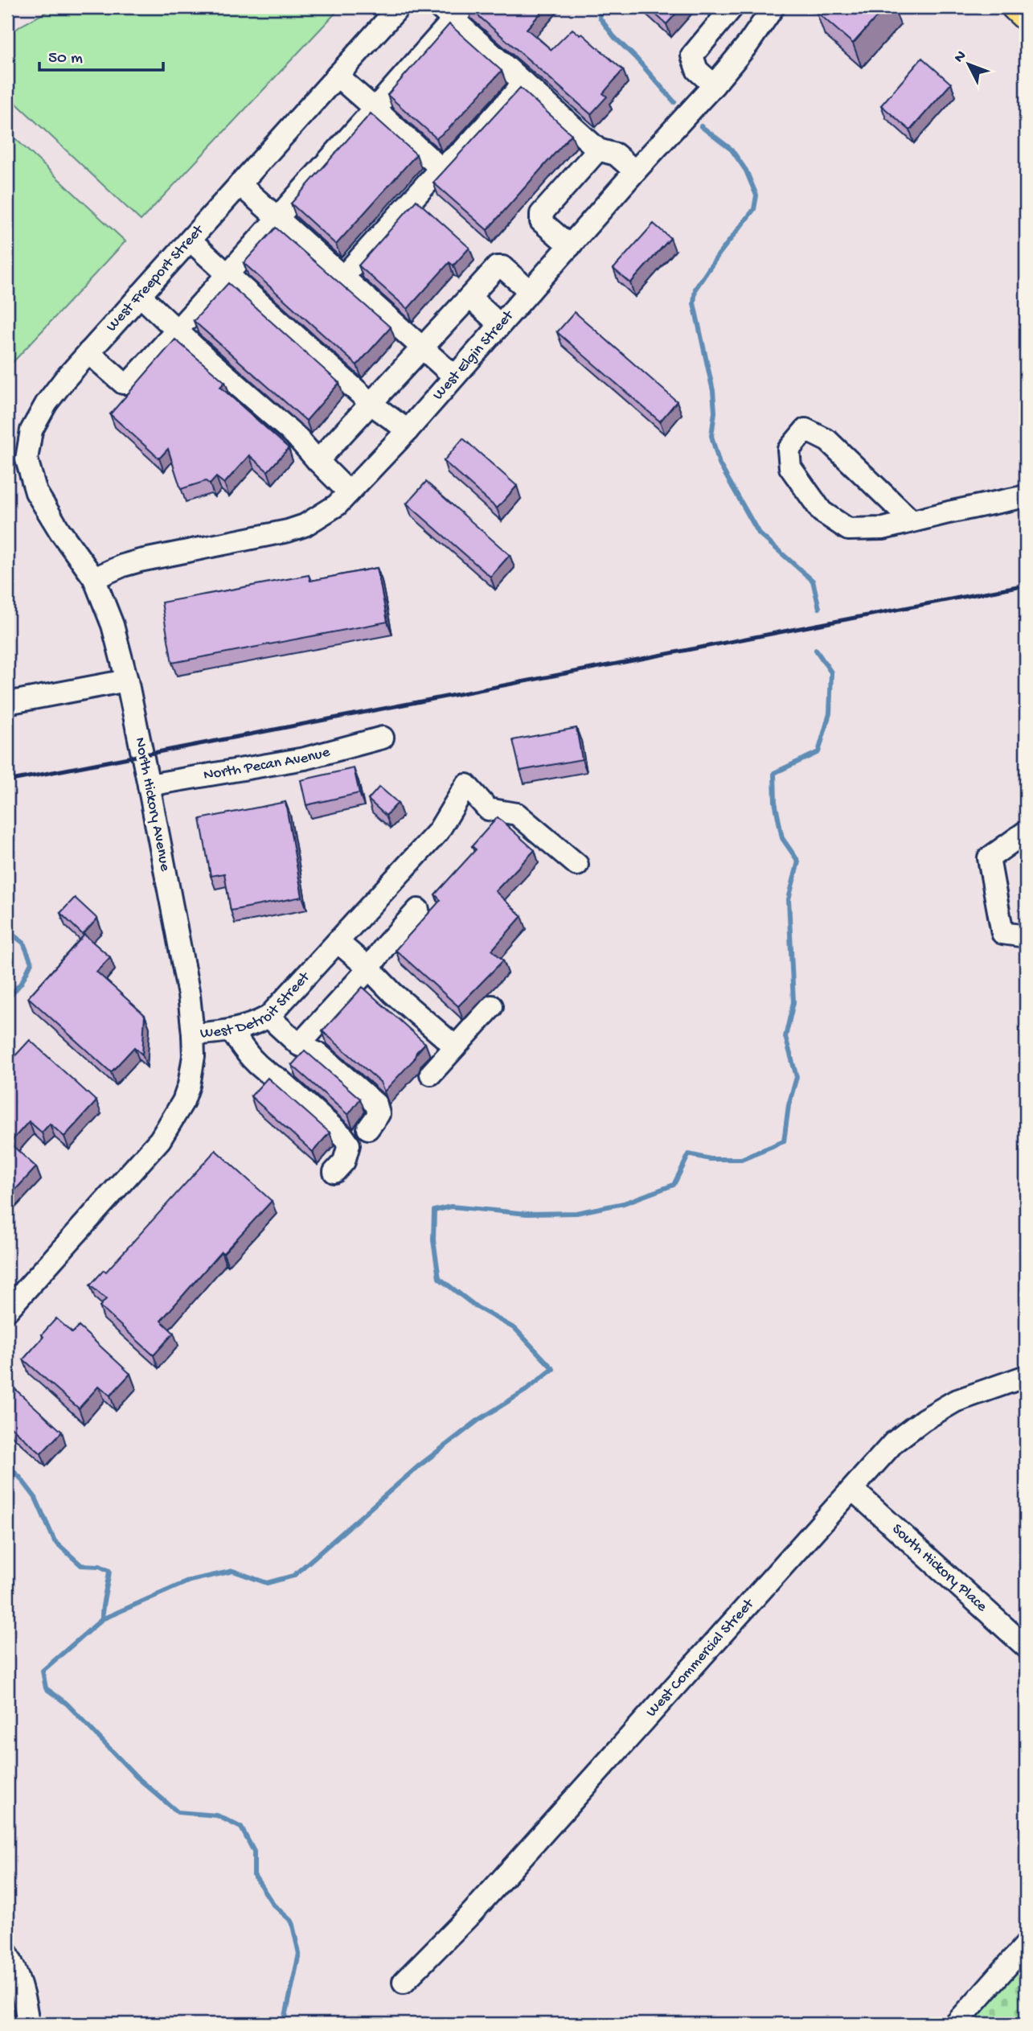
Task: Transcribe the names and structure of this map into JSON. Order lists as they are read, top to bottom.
{
  "streets": {
    "street": [
      "West Freeport Street",
      "West Elgin Street",
      "North Pecan Avenue",
      "North Hickory Avenue",
      "West Detroit Street",
      "South Hickory Place",
      "West Commercial Street"
    ]
  },
  "crossings": [
    ["West Freeport Street", "West Elgin Street"],
    ["West Freeport Street", "North Hickory Avenue"],
    ["West Elgin Street", "North Hickory Avenue"],
    ["North Pecan Avenue", "North Hickory Avenue"],
    ["North Hickory Avenue", "West Detroit Street"],
    ["South Hickory Place", "West Commercial Street"]
  ],
  "scale_bar": "50 m",
  "north": "top left"
}
